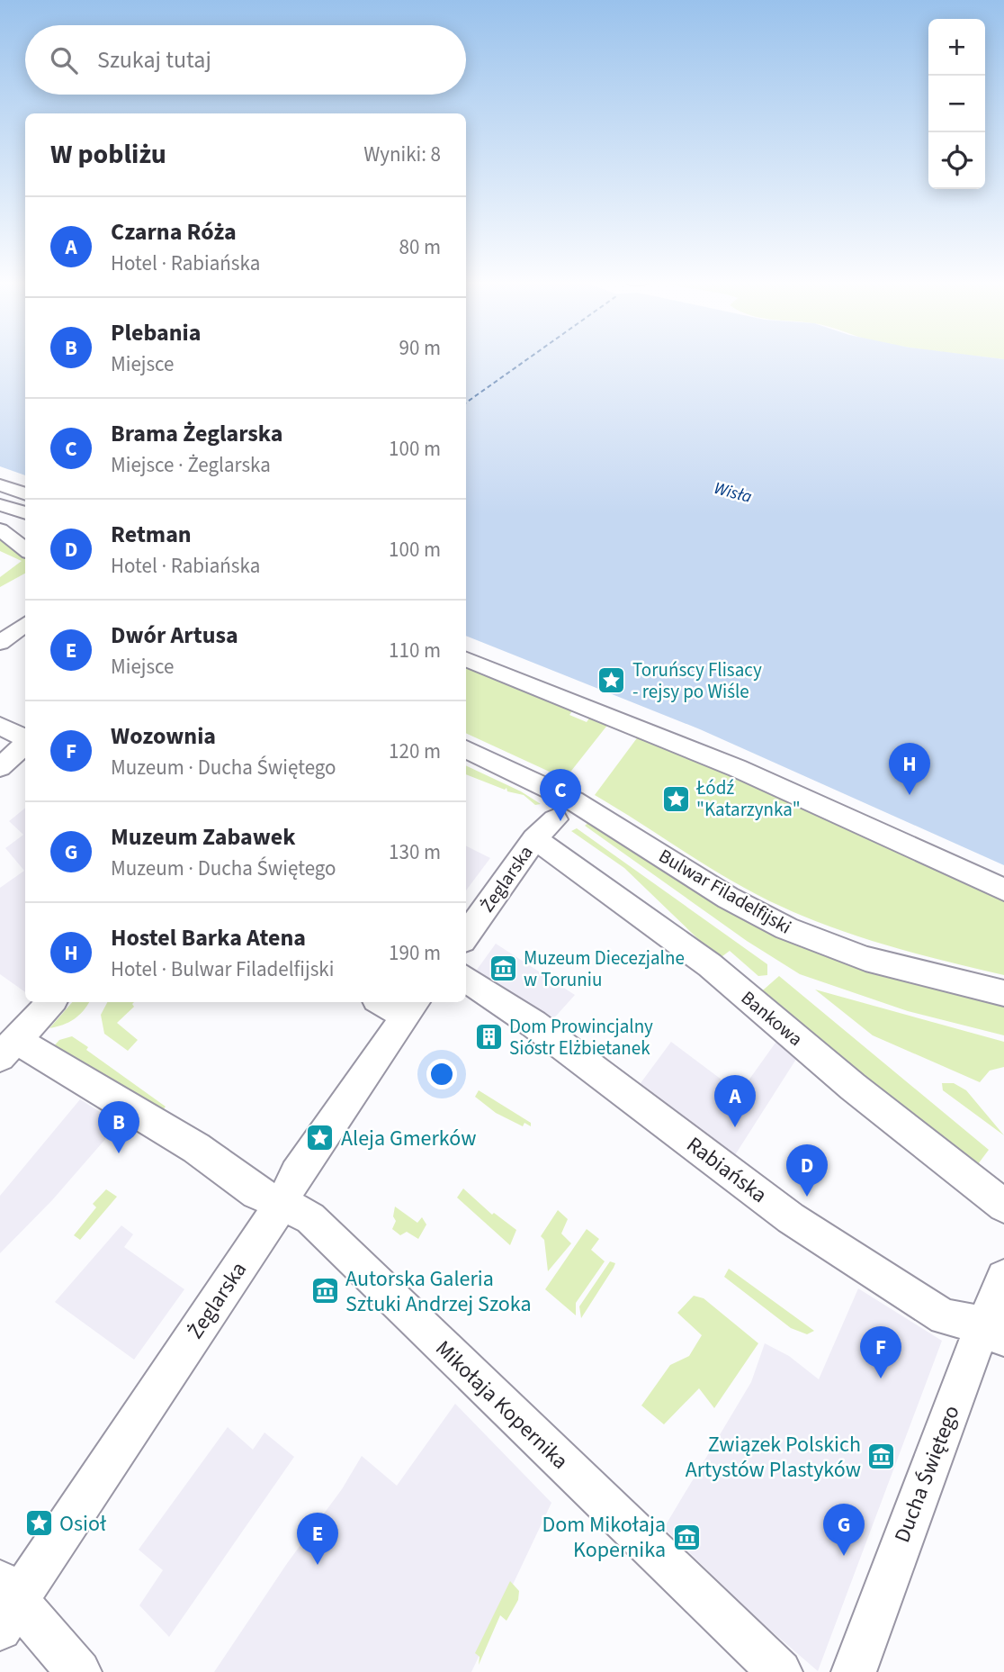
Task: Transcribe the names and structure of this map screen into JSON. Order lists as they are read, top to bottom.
{
  "streets": {
    "street": [
      "Żeglarska",
      "Bulwar Filadelfijski",
      "Bankowa",
      "Rabiańska",
      "Mikołaja Kopernika",
      "Ducha Świętego"
    ]
  },
  "crossings": [
    ["Żeglarska", "Bulwar Filadelfijski"],
    ["Żeglarska", "Bankowa"],
    ["Żeglarska", "Mikołaja Kopernika"],
    ["Bulwar Filadelfijski", "Bankowa"],
    ["Rabiańska", "Ducha Świętego"]
  ],
  "water": ["Wisła"],
  "places": {
    "place": [
      "Toruńscy Flisacy - rejsy po Wiśle",
      "Łódź \"Katarzynka\"",
      "Aleja Gmerków",
      "Osioł"
    ],
    "museum": [
      "Muzeum Diecezjalne w Toruniu",
      "Autorska Galeria Sztuki Andrzej Szoka",
      "Związek Polskich Artystów Plastyków",
      "Dom Mikołaja Kopernika"
    ],
    "building": ["Dom Prowincjalny Sióstr Elżbietanek"]
  },
  "page": {
    "map_buttons": ["+", "−"],
    "search": "Szukaj tutaj",
    "heading": ["W pobliżu", "Wyniki: 8"],
    "list": [
      {
        "mark": "A",
        "name": "Czarna Róża",
        "note": "Hotel · Rabiańska",
        "value": "80 m"
      },
      {
        "mark": "B",
        "name": "Plebania",
        "note": "Miejsce",
        "value": "90 m"
      },
      {
        "mark": "C",
        "name": "Brama Żeglarska",
        "note": "Miejsce · Żeglarska",
        "value": "100 m"
      },
      {
        "mark": "D",
        "name": "Retman",
        "note": "Hotel · Rabiańska",
        "value": "100 m"
      },
      {
        "mark": "E",
        "name": "Dwór Artusa",
        "note": "Miejsce",
        "value": "110 m"
      },
      {
        "mark": "F",
        "name": "Wozownia",
        "note": "Muzeum · Ducha Świętego",
        "value": "120 m"
      },
      {
        "mark": "G",
        "name": "Muzeum Zabawek",
        "note": "Muzeum · Ducha Świętego",
        "value": "130 m"
      },
      {
        "mark": "H",
        "name": "Hostel Barka Atena",
        "note": "Hotel · Bulwar Filadelfijski",
        "value": "190 m"
      }
    ],
    "pins": [
      "H",
      "C",
      "A",
      "B",
      "D",
      "F",
      "G",
      "E"
    ]
  }
}
